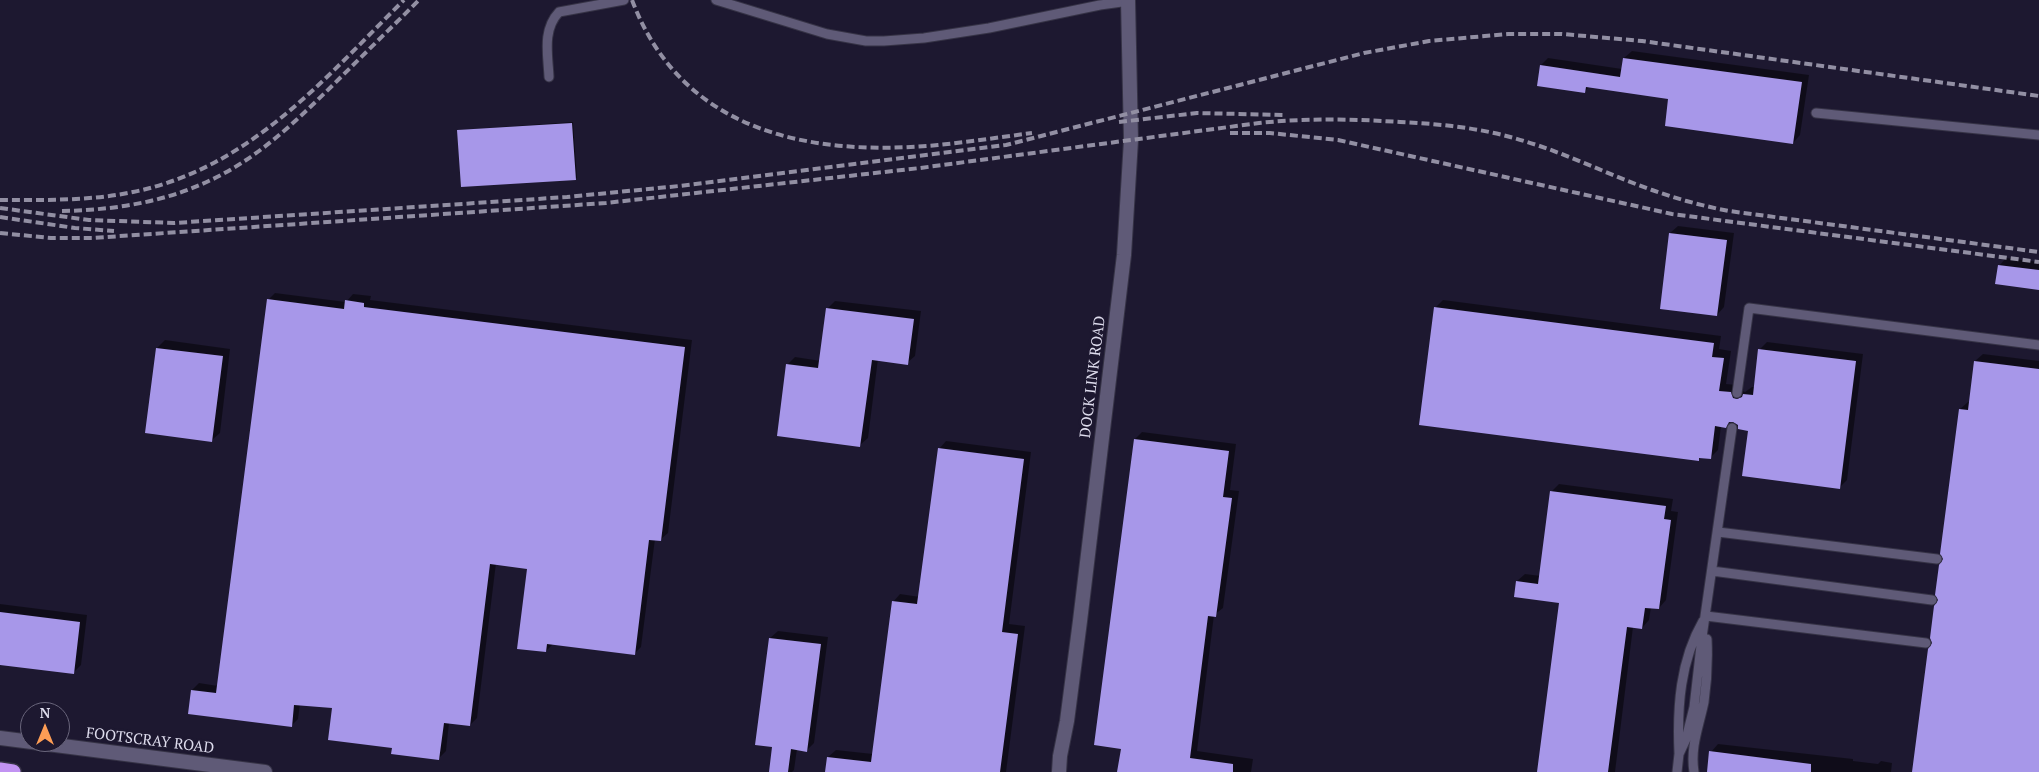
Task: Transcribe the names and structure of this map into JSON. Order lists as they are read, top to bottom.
{
  "streets": {
    "main road": ["DOCK LINK ROAD", "FOOTSCRAY ROAD"]
  },
  "north": "top"
}
